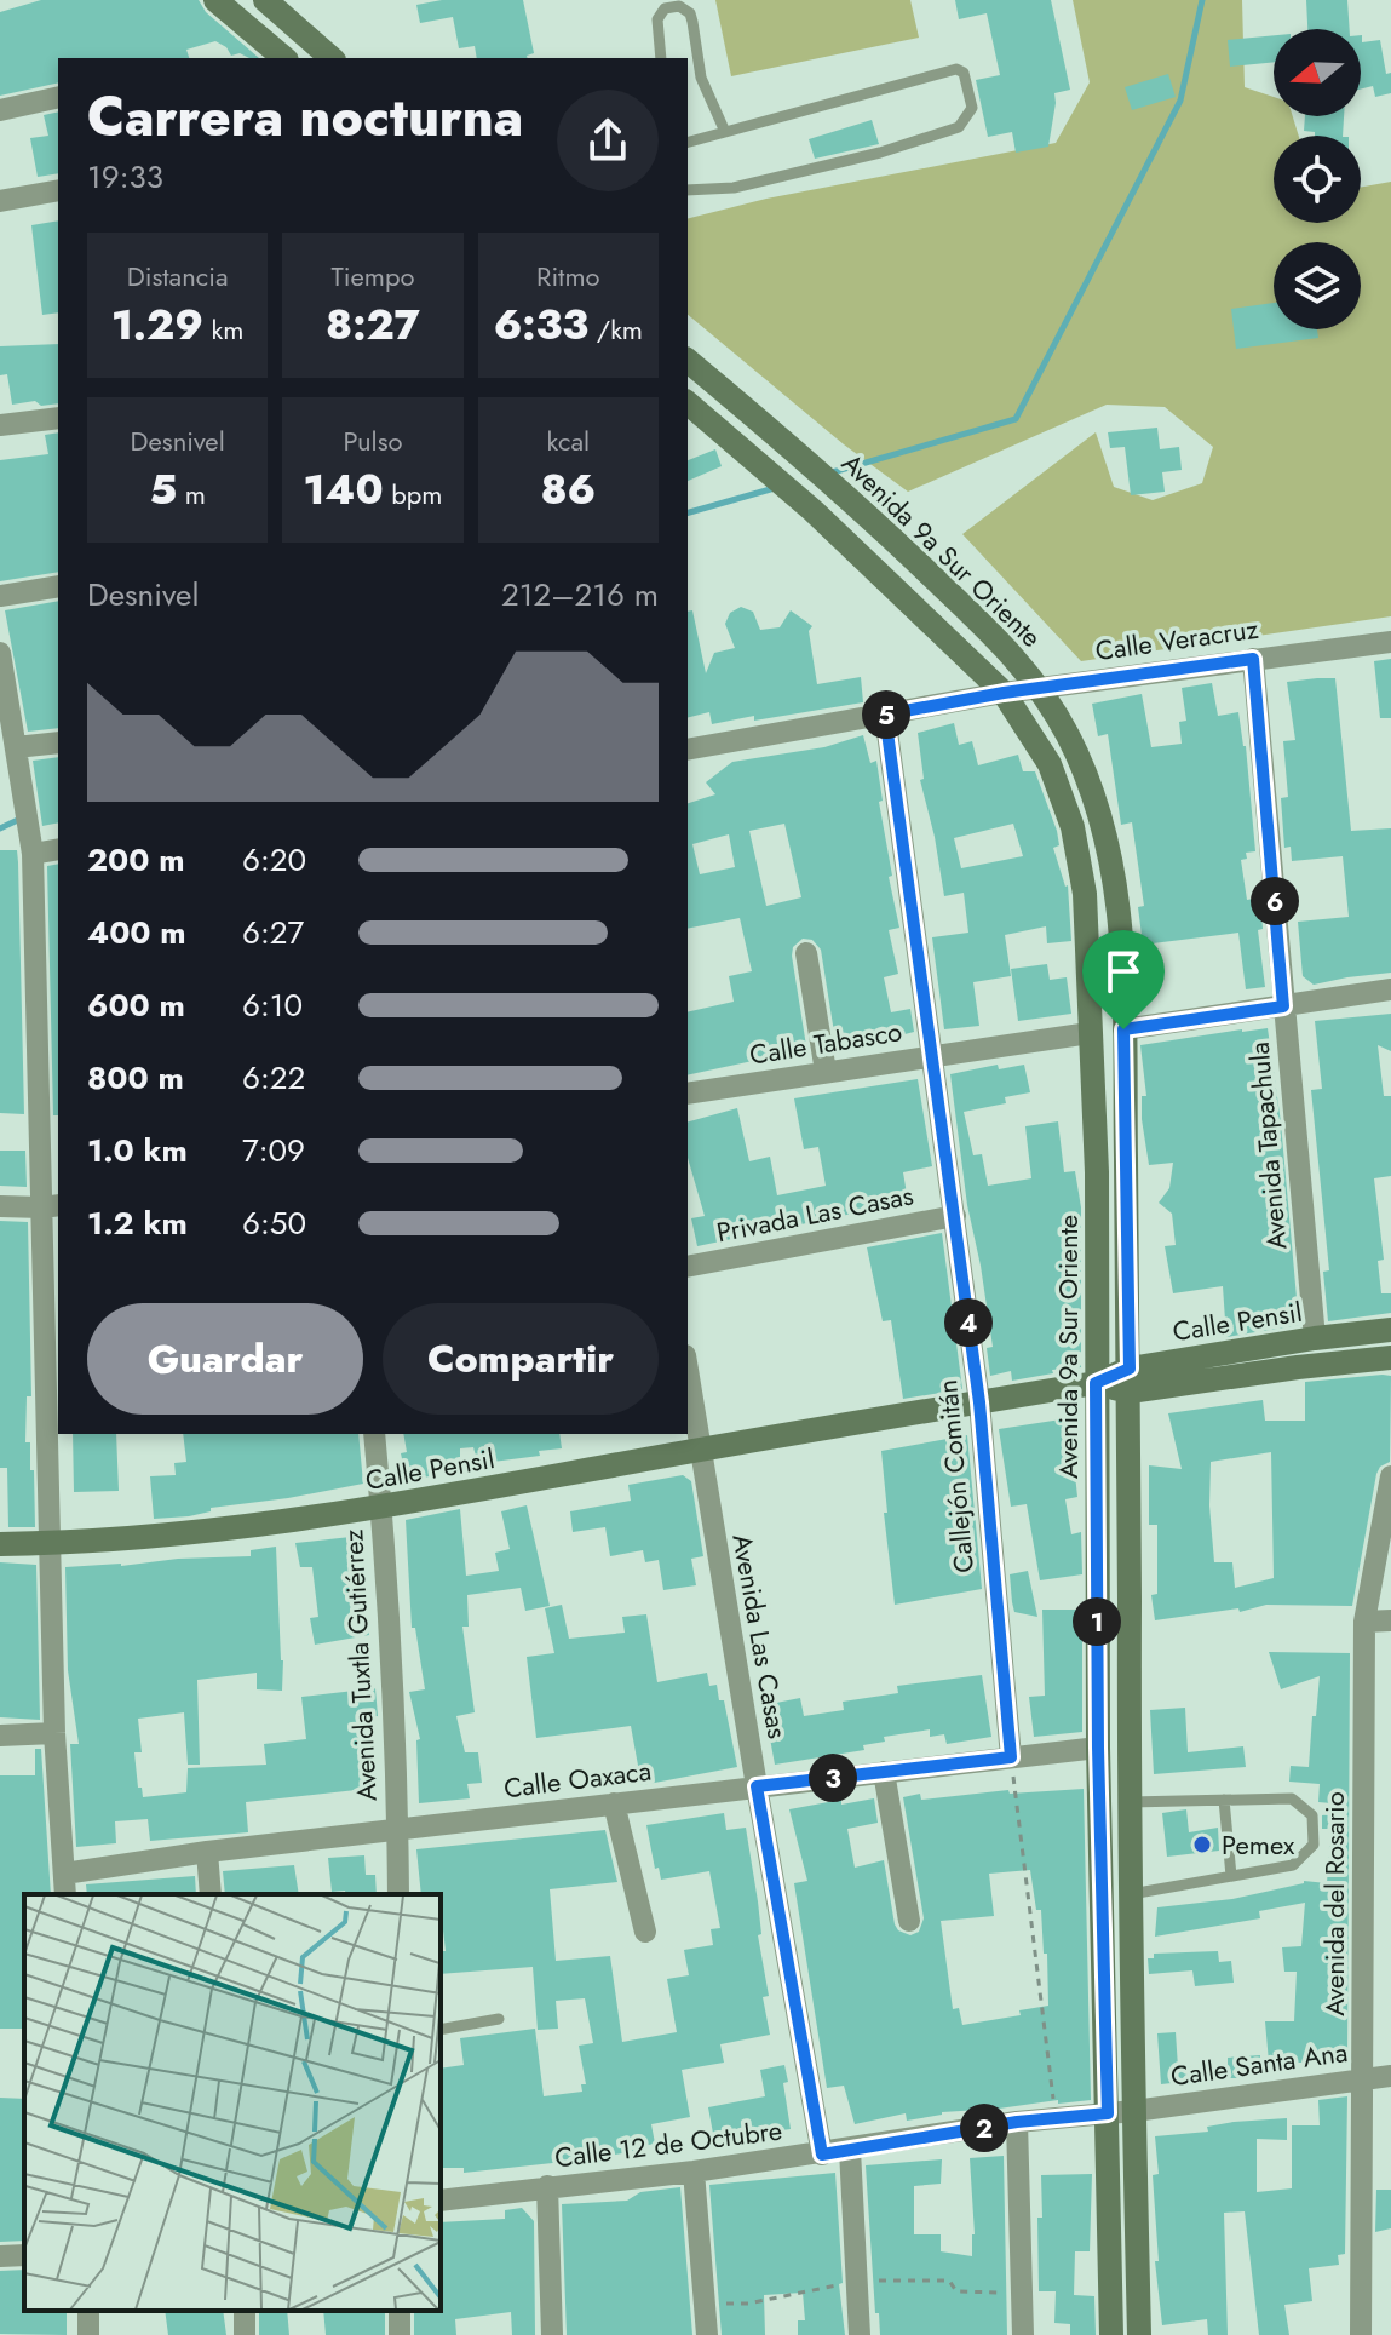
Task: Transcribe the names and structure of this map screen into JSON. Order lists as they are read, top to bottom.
{
  "streets": {
    "main road": ["Avenida 9a Sur Oriente", "Calle Pensil"],
    "street": [
      "Calle Veracruz",
      "Calle Tabasco",
      "Avenida Tapachula",
      "Privada Las Casas",
      "Callejón Comitán",
      "Avenida Las Casas",
      "Avenida Tuxtla Gutiérrez",
      "Calle Oaxaca",
      "Avenida del Rosario",
      "Calle Santa Ana",
      "Calle 12 de Octubre"
    ]
  },
  "crossings": [
    ["Avenida 9a Sur Oriente", "Calle Veracruz"],
    ["Avenida 9a Sur Oriente", "Calle Tabasco"],
    ["Avenida 9a Sur Oriente", "Calle Pensil"],
    ["Avenida 9a Sur Oriente", "Calle Oaxaca"],
    ["Avenida 9a Sur Oriente", "Calle Santa Ana"],
    ["Avenida 9a Sur Oriente", "Calle 12 de Octubre"],
    ["Calle Veracruz", "Avenida Tapachula"],
    ["Calle Veracruz", "Callejón Comitán"],
    ["Calle Tabasco", "Callejón Comitán"],
    ["Avenida Tapachula", "Calle Pensil"],
    ["Privada Las Casas", "Callejón Comitán"],
    ["Calle Pensil", "Callejón Comitán"],
    ["Calle Pensil", "Avenida Las Casas"],
    ["Calle Pensil", "Avenida Tuxtla Gutiérrez"],
    ["Callejón Comitán", "Calle Oaxaca"],
    ["Avenida Las Casas", "Calle Oaxaca"],
    ["Avenida Las Casas", "Calle 12 de Octubre"],
    ["Avenida Tuxtla Gutiérrez", "Calle Oaxaca"],
    ["Avenida del Rosario", "Calle Santa Ana"],
    ["Calle Santa Ana", "Calle 12 de Octubre"]
  ],
  "places": ["Pemex"],
  "north": "left",
  "page": {
    "heading": ["Carrera nocturna", "19:33"],
    "stats": [
      ["Distancia", "1.29 km"],
      ["Tiempo", "8:27"],
      ["Ritmo", "6:33 /km"],
      ["Desnivel", "5 m"],
      ["Pulso", "140 bpm"],
      ["kcal", "86"]
    ],
    "chart": ["Desnivel", "212–216 m"],
    "pins": [
      "5",
      "6",
      "4",
      "1",
      "3",
      "2"
    ],
    "list": [
      {
        "name": "200 m",
        "note": "6:20"
      },
      {
        "name": "400 m",
        "note": "6:27"
      },
      {
        "name": "600 m",
        "note": "6:10"
      },
      {
        "name": "800 m",
        "note": "6:22"
      },
      {
        "name": "1.0 km",
        "note": "7:09"
      },
      {
        "name": "1.2 km",
        "note": "6:50"
      }
    ],
    "buttons": ["Guardar", "Compartir"]
  }
}
